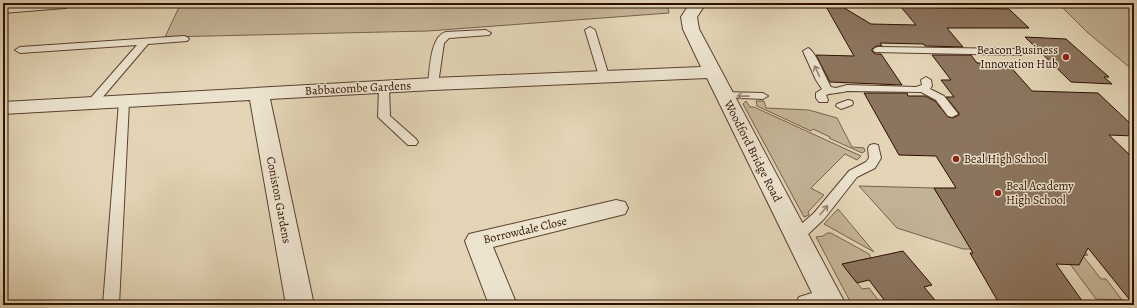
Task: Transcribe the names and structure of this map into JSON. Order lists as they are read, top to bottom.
{
  "streets": {
    "street": [
      "Babbacombe Gardens",
      "Woodford Bridge Road",
      "Coniston Gardens",
      "Borrowdale Close"
    ]
  },
  "crossings": [
    ["Babbacombe Gardens", "Woodford Bridge Road"],
    ["Babbacombe Gardens", "Coniston Gardens"]
  ],
  "places": ["Beacon Business Innovation Hub", "Beal High School", "Beal Academy High School"]
}
